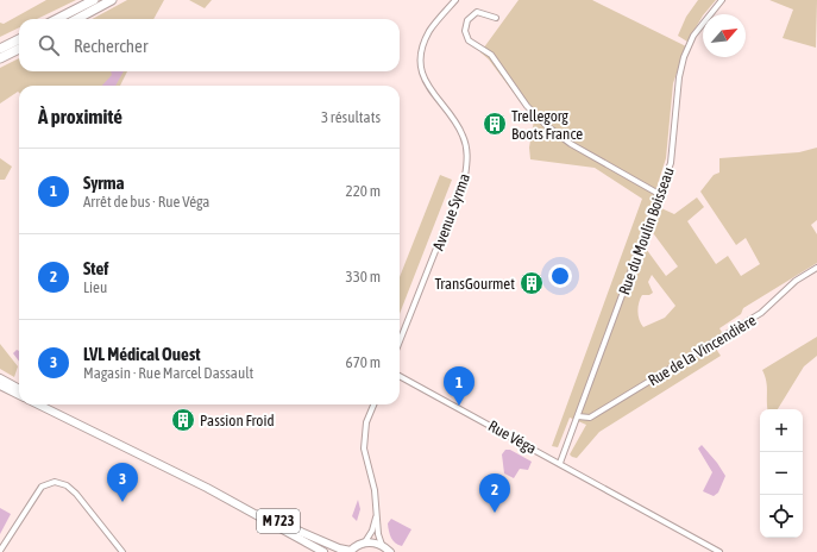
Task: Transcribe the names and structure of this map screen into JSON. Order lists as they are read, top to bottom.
{
  "streets": {
    "main road": ["M 723"],
    "street": [
      "Avenue Syrma",
      "Rue du Moulin Boisseau",
      "Rue de la Vincendière",
      "Rue Véga"
    ]
  },
  "crossings": [
    ["Rue du Moulin Boisseau", "Rue de la Vincendière"],
    ["Rue du Moulin Boisseau", "Rue Véga"]
  ],
  "places": {
    "building": ["Trellegorg Boots France", "TransGourmet", "Passion Froid"]
  },
  "north": "top right",
  "page": {
    "search": "Rechercher",
    "heading": ["À proximité", "3 résultats"],
    "list": [
      {
        "mark": "1",
        "name": "Syrma",
        "note": "Arrêt de bus · Rue Véga",
        "value": "220 m"
      },
      {
        "mark": "2",
        "name": "Stef",
        "note": "Lieu",
        "value": "330 m"
      },
      {
        "mark": "3",
        "name": "LVL Médical Ouest",
        "note": "Magasin · Rue Marcel Dassault",
        "value": "670 m"
      }
    ],
    "pins": ["1", "3", "2"],
    "map_buttons": ["+", "−"]
  }
}
